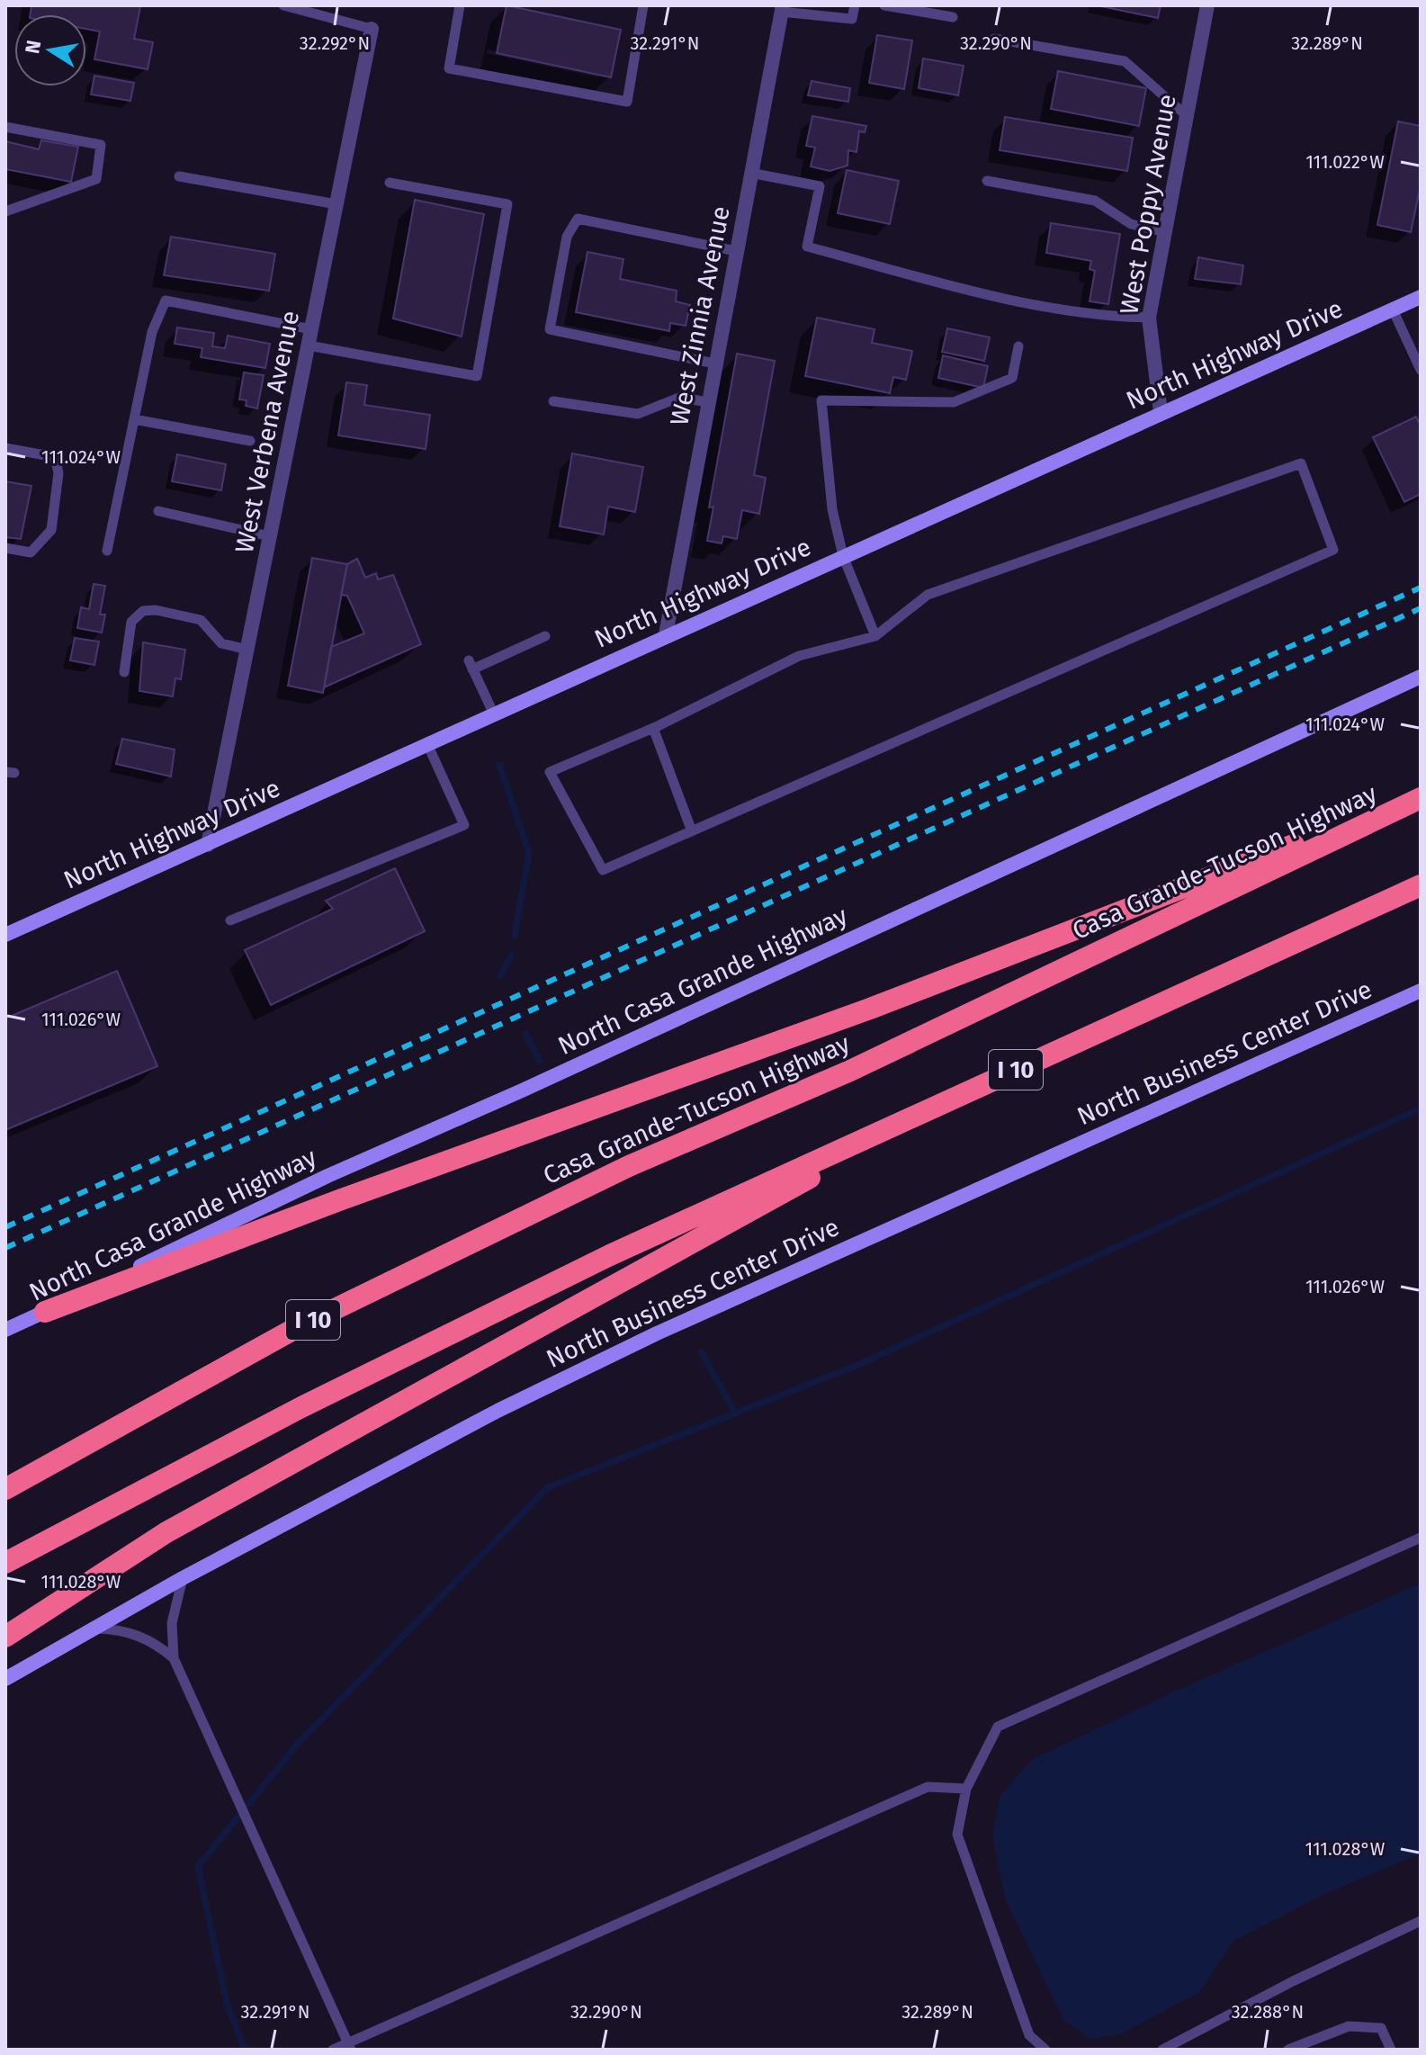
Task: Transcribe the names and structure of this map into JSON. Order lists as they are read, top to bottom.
{
  "streets": {
    "highway": ["Casa Grande-Tucson Highway", "I 10"],
    "main road": ["North Highway Drive", "North Casa Grande Highway", "North Business Center Drive"],
    "street": ["West Poppy Avenue", "West Zinnia Avenue", "West Verbena Avenue"]
  },
  "crossings": [
    ["West Poppy Avenue", "North Highway Drive"],
    ["West Zinnia Avenue", "North Highway Drive"],
    ["North Highway Drive", "West Verbena Avenue"]
  ],
  "north": "left",
  "coordinates": [
    "32.292°N",
    "32.291°N",
    "32.290°N",
    "32.289°N",
    "111.022°W",
    "111.024°W",
    "111.026°W",
    "111.028°W",
    "32.288°N"
  ]
}
